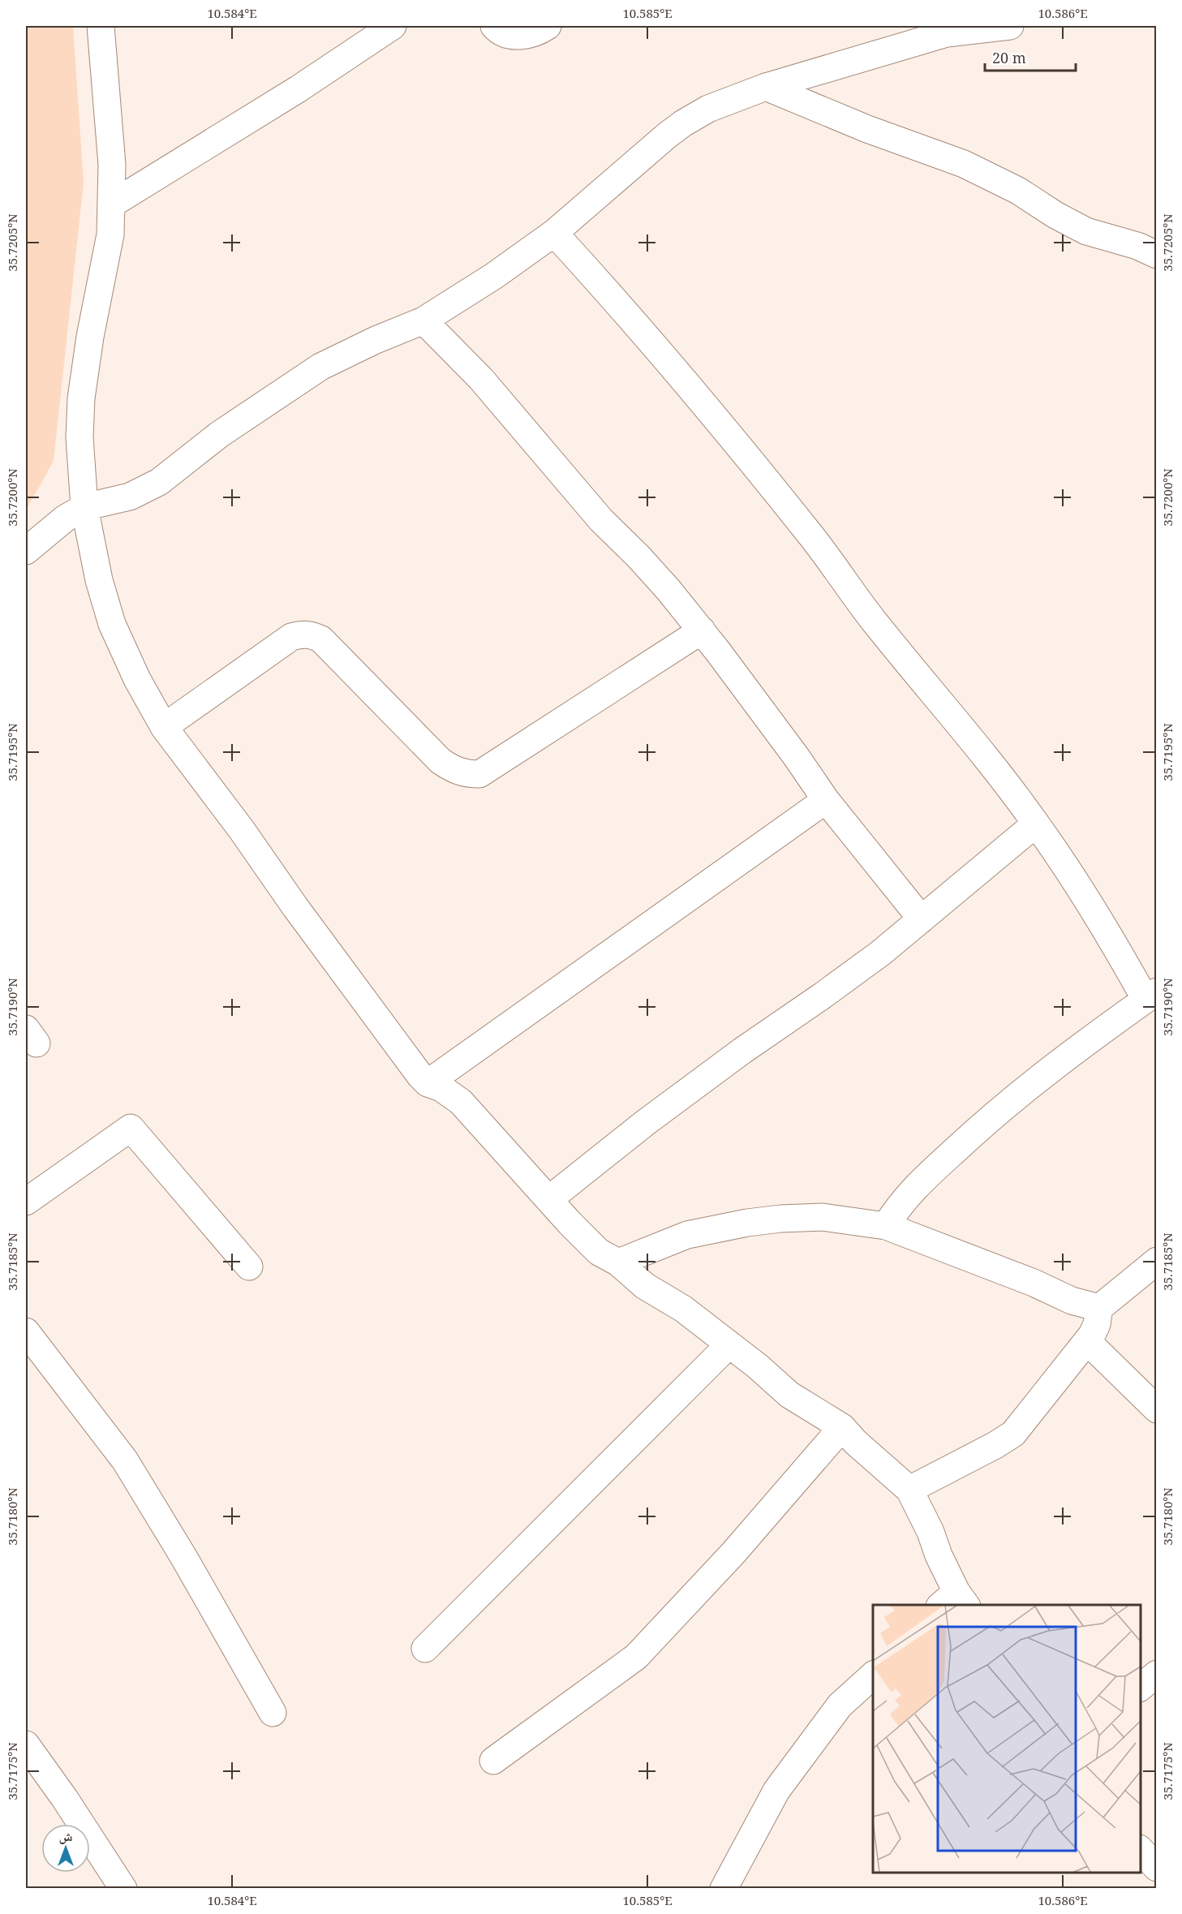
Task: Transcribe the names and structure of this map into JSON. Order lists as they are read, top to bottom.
{
  "scale_bar": "20 m",
  "north": "top",
  "coordinates": [
    "10.584°E",
    "10.585°E",
    "10.586°E",
    "35.7205°N",
    "35.7200°N",
    "35.7195°N",
    "35.7190°N",
    "35.7185°N",
    "35.7180°N",
    "35.7175°N"
  ]
}
